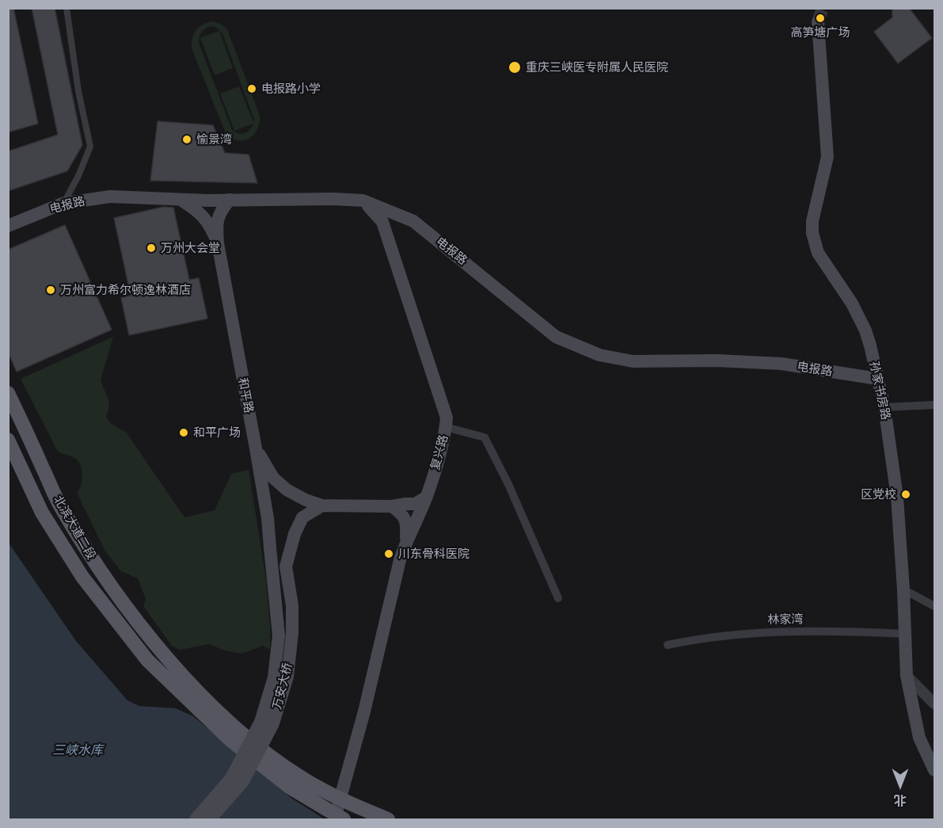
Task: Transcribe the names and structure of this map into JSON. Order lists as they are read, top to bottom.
{
  "streets": {
    "main road": [
      "电报路",
      "孙家书房路",
      "和平路",
      "复兴路",
      "北滨大道二段",
      "万安大桥"
    ],
    "street": ["林家湾"]
  },
  "crossings": [
    ["电报路", "孙家书房路"],
    ["电报路", "和平路"],
    ["电报路", "复兴路"],
    ["孙家书房路", "林家湾"],
    ["和平路", "万安大桥"],
    ["复兴路", "北滨大道二段"]
  ],
  "water": ["三峡水库"],
  "places": [
    "高笋塘广场",
    "重庆三峡医专附属人民医院",
    "电报路小学",
    "愉景湾",
    "万州大会堂",
    "万州富力希尔顿逸林酒店",
    "和平广场",
    "区党校",
    "川东骨科医院"
  ],
  "north": "bottom"
}
